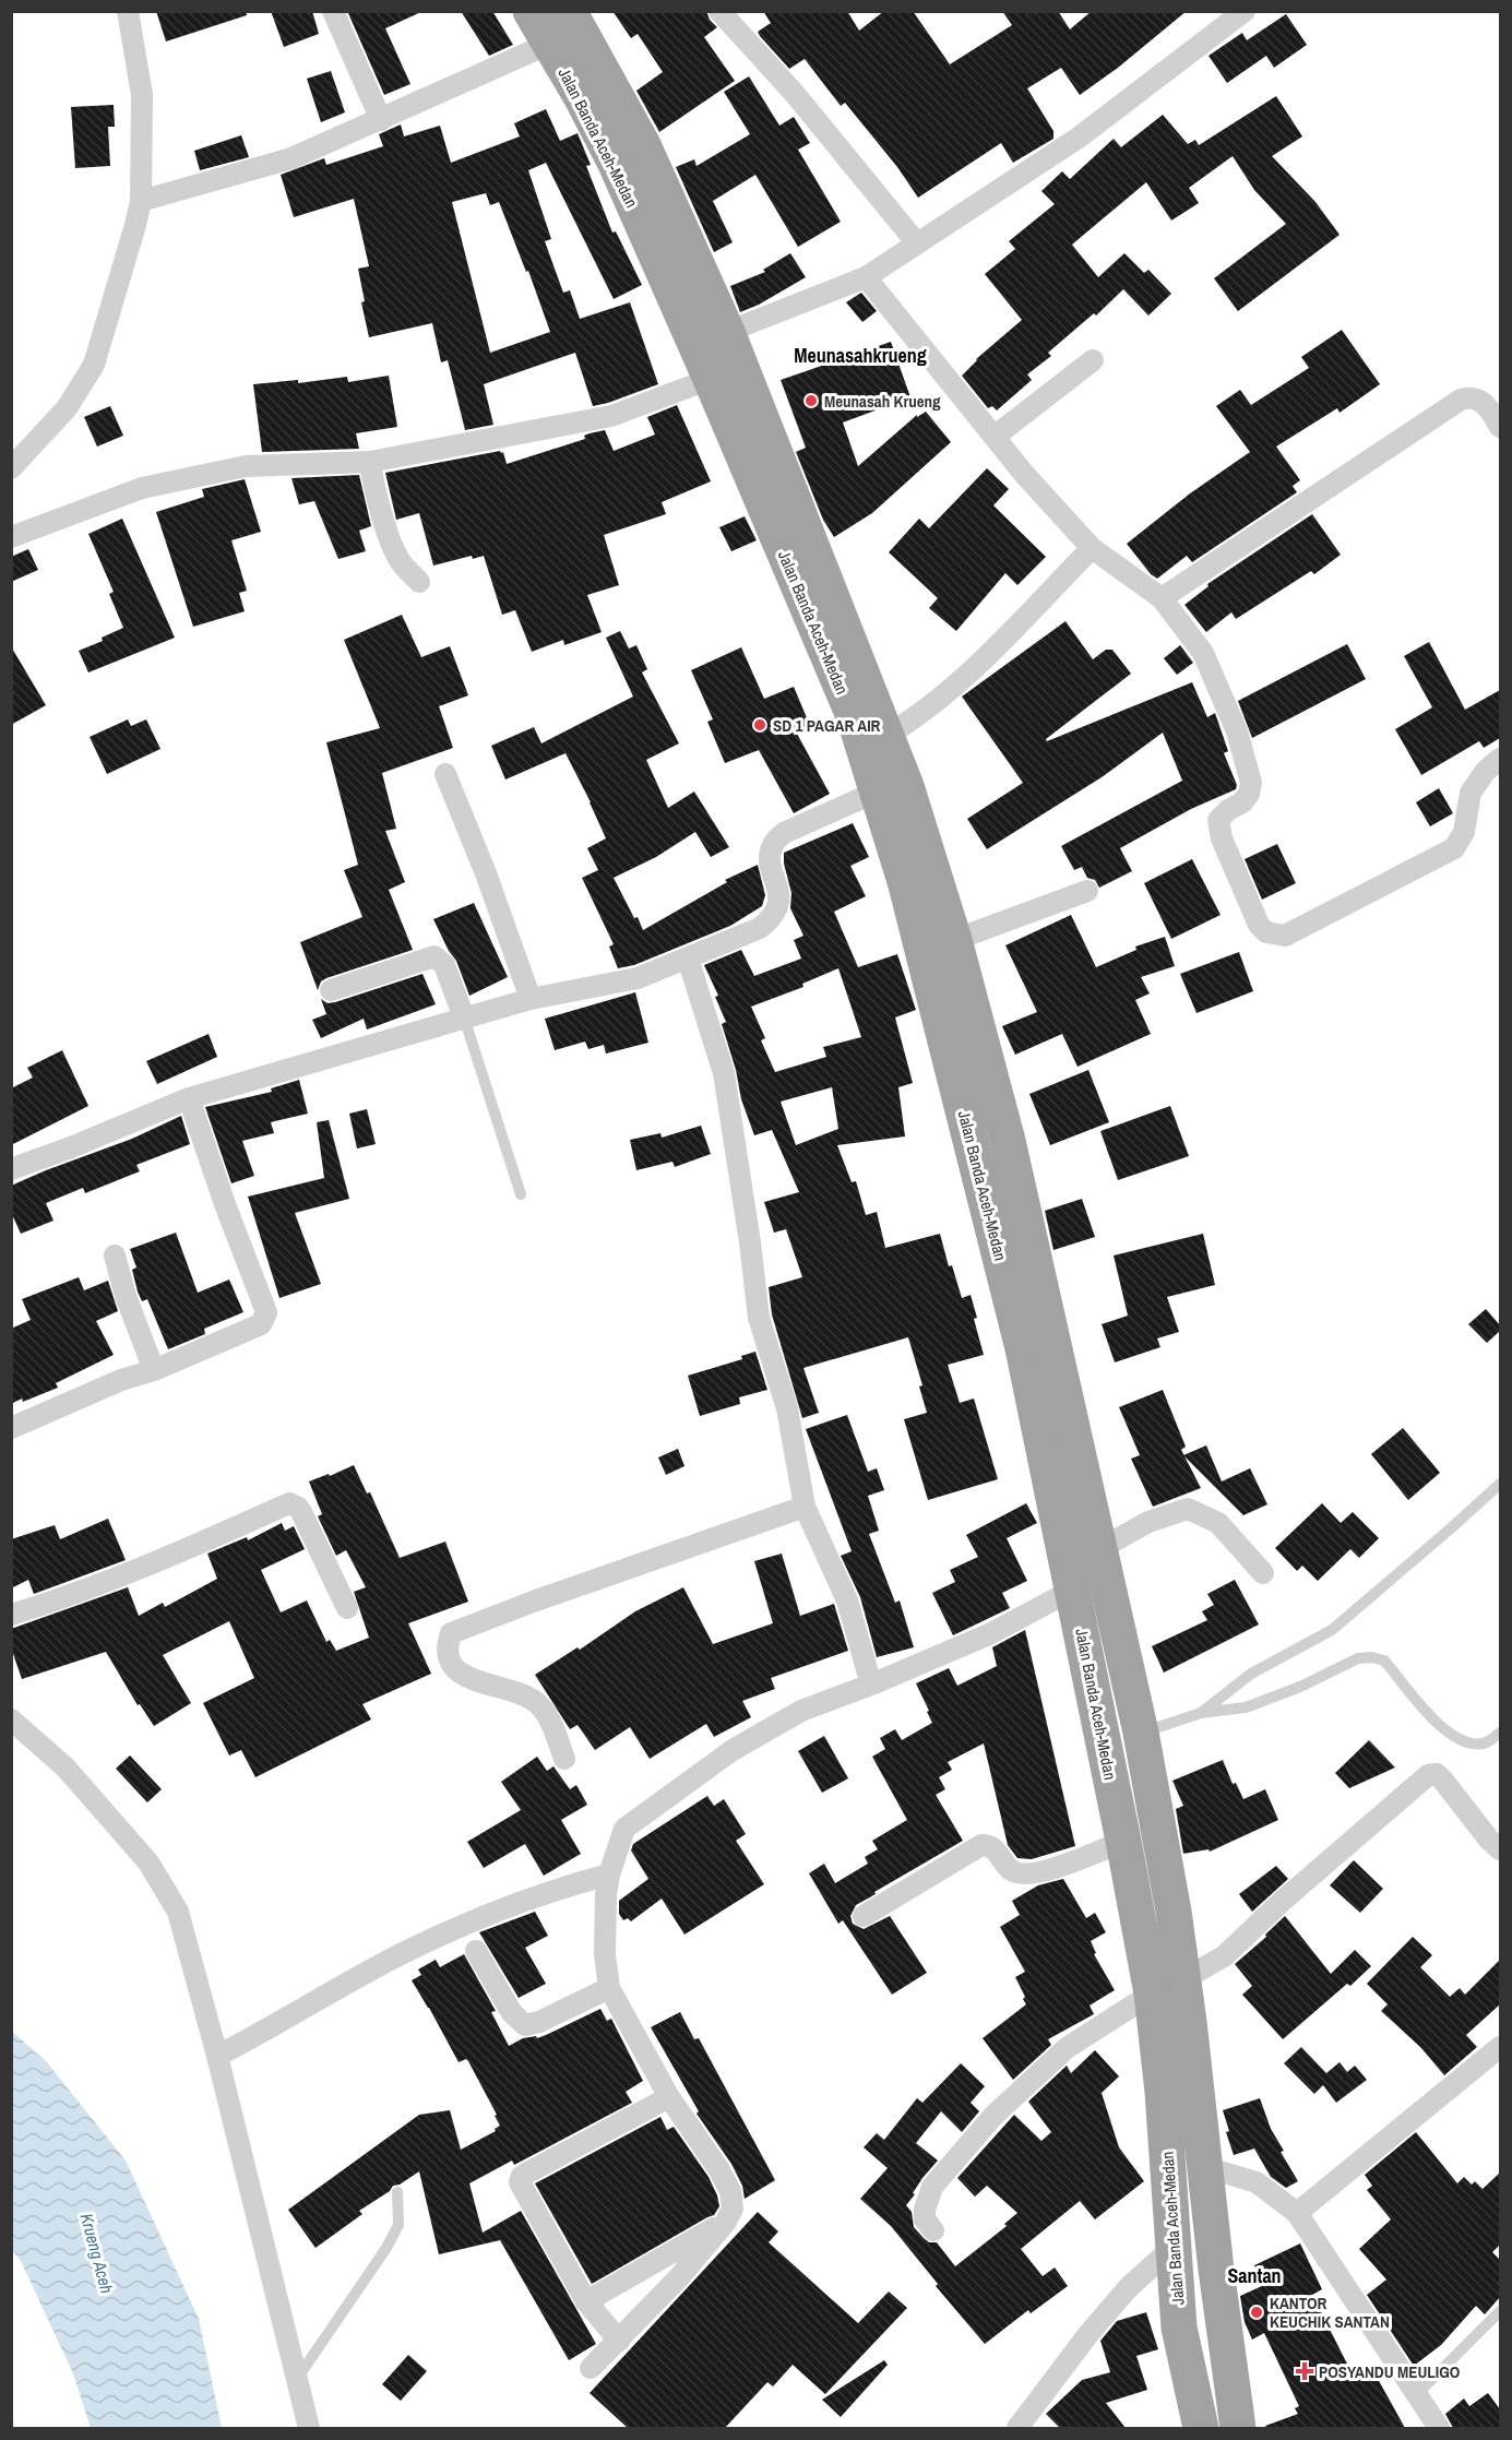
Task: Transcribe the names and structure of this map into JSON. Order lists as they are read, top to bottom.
{
  "streets": {
    "highway": ["Jalan Banda Aceh-Medan"]
  },
  "districts": ["Meunasahkrueng", "Santan"],
  "water": ["Krueng Aceh"],
  "places": {
    "other": ["Meunasah Krueng", "SD 1 PAGAR AIR", "KANTOR KEUCHIK SANTAN"],
    "health": ["POSYANDU MEULIGO"]
  }
}
